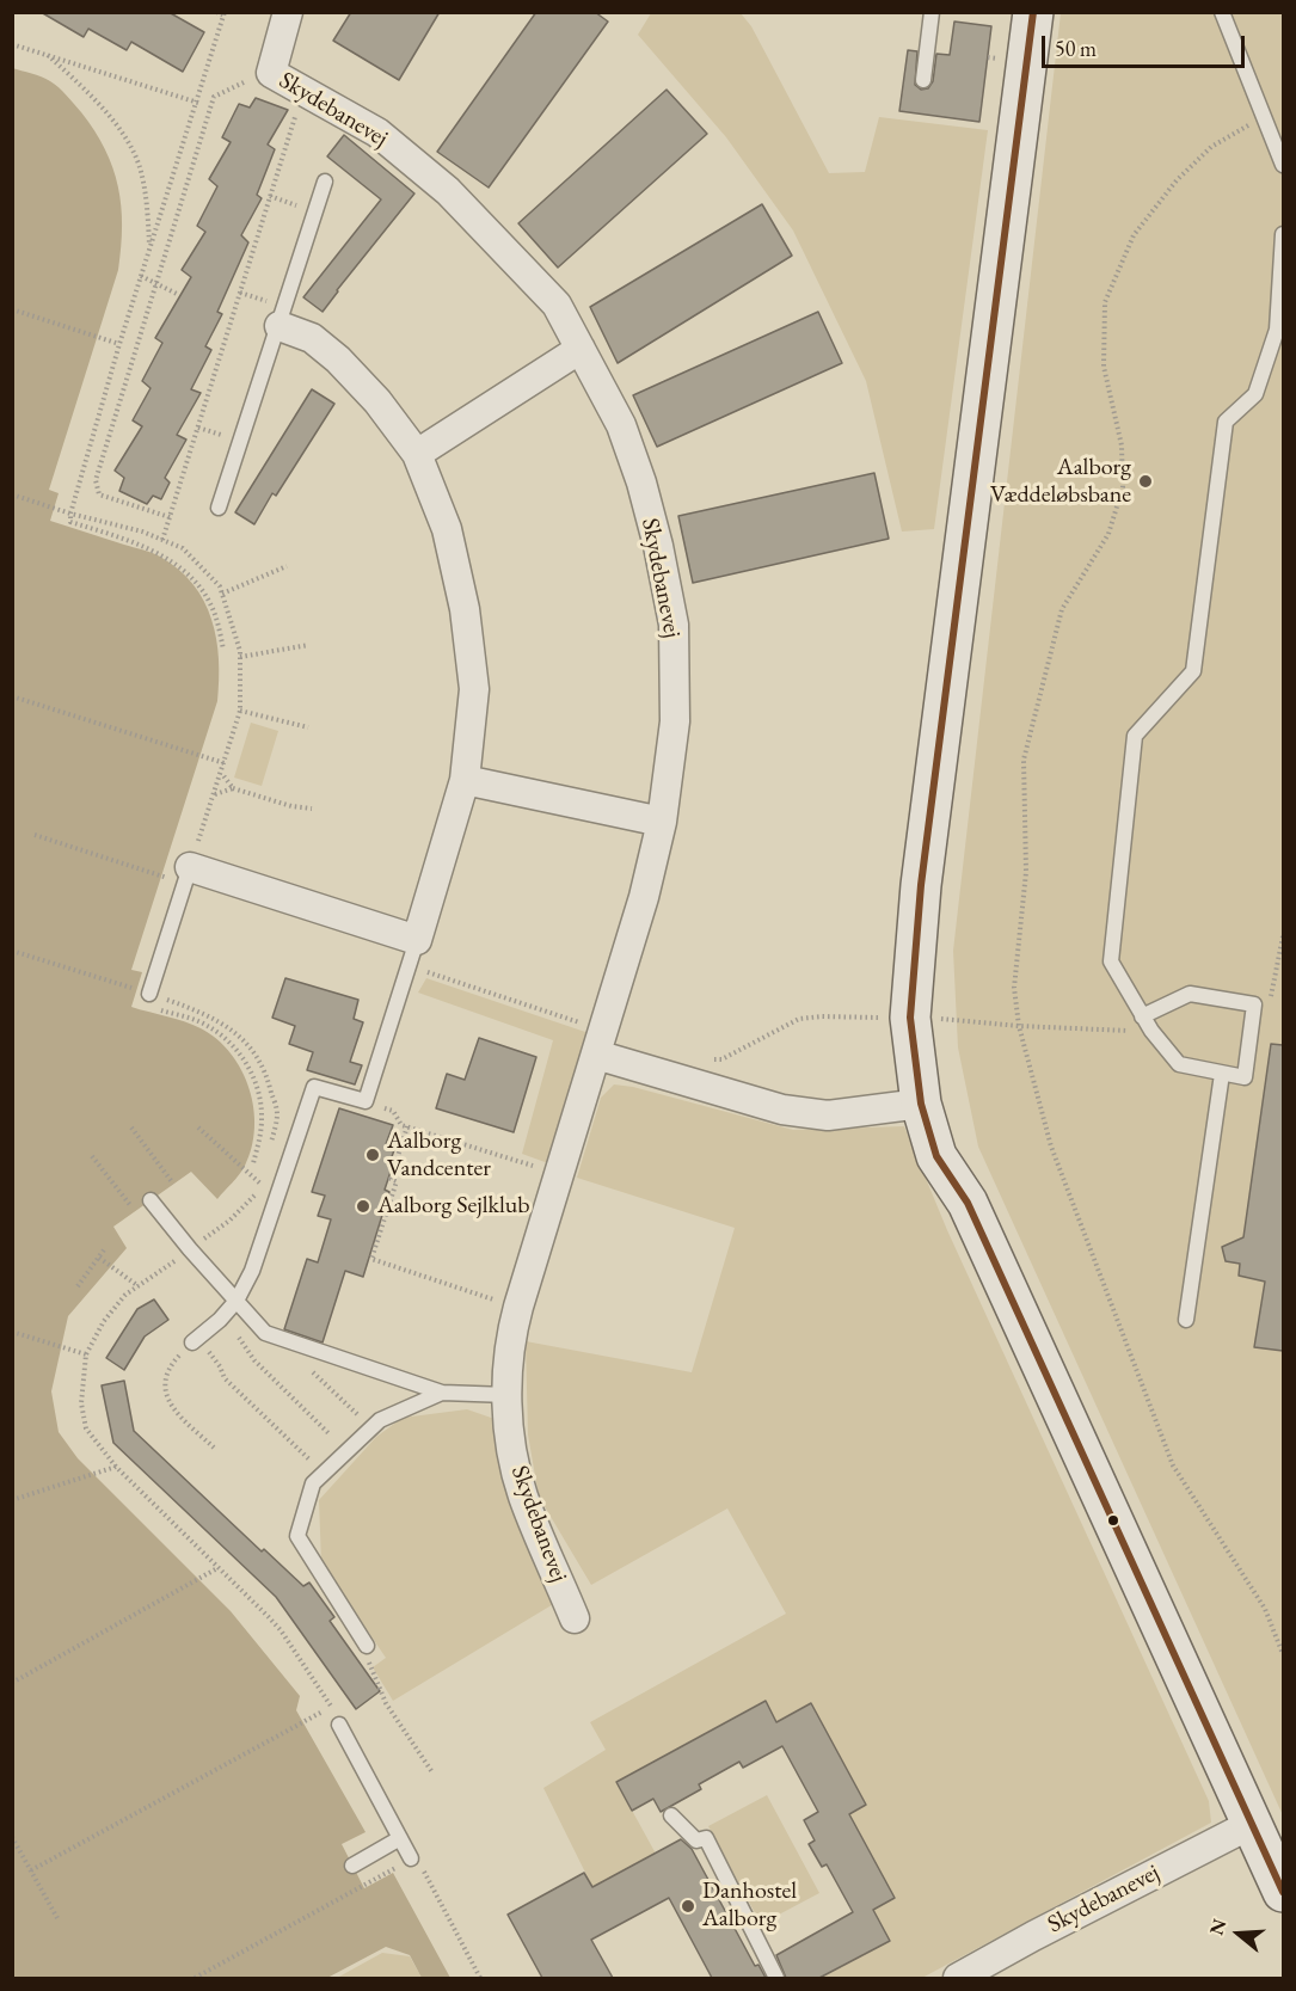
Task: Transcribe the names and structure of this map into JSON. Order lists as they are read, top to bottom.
{
  "streets": {
    "street": ["Skydebanevej"]
  },
  "places": [
    "Aalborg Væddeløbsbane",
    "Aalborg Vandcenter",
    "Aalborg Sejlklub",
    "Danhostel Aalborg"
  ],
  "scale_bar": "50 m",
  "north": "left"
}
